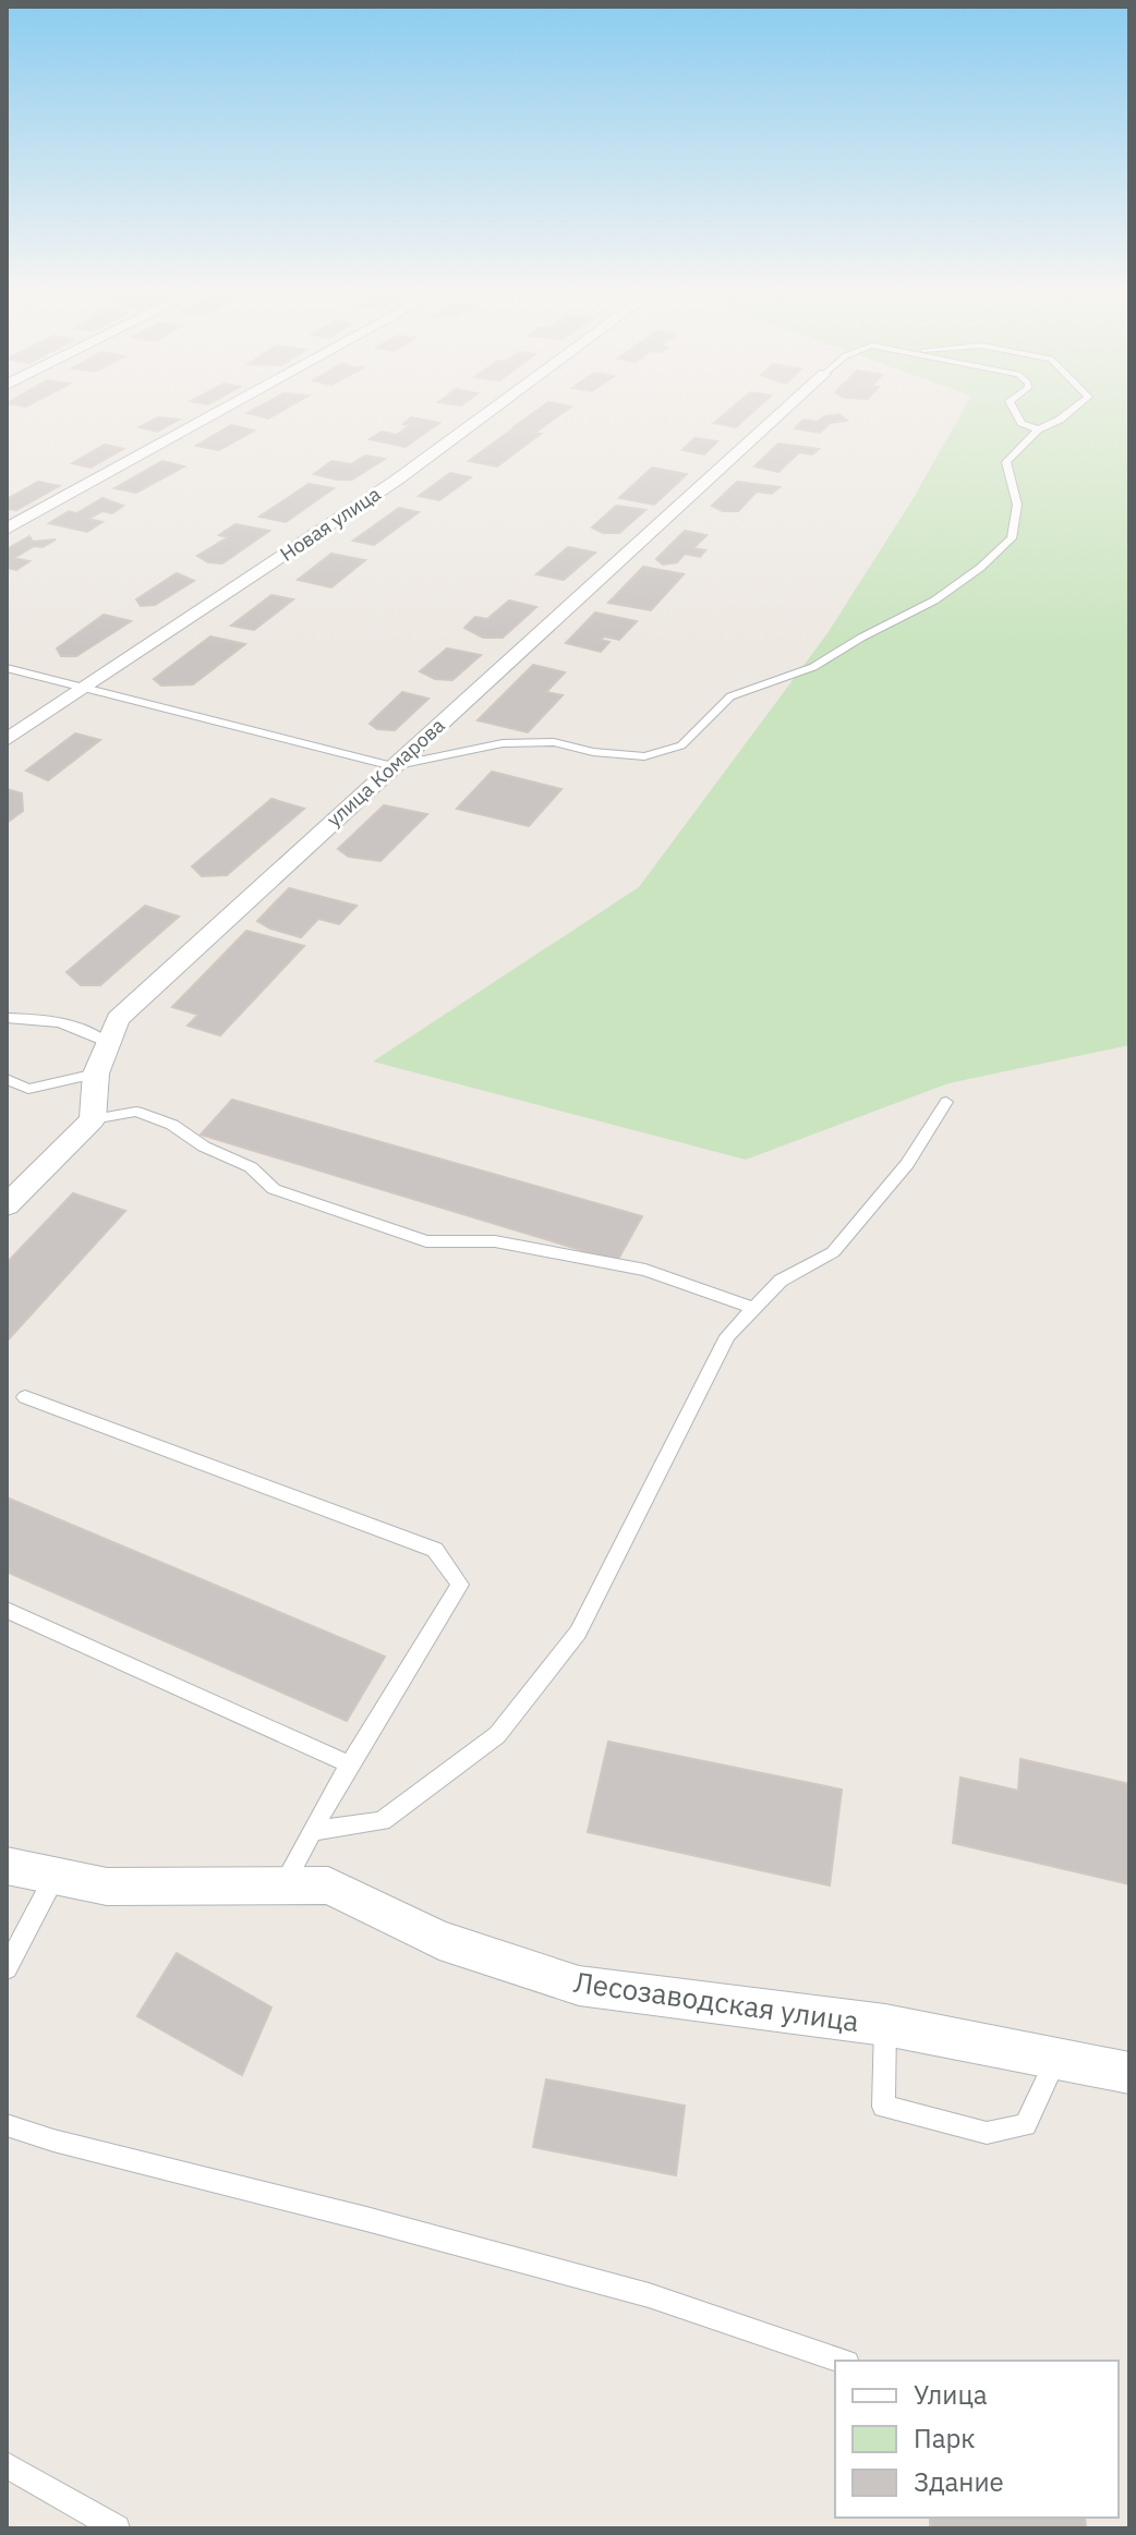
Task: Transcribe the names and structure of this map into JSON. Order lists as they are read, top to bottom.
{
  "streets": {
    "street": ["Новая улица", "улица Комарова", "Лесозаводская улица"]
  },
  "legend": ["Улица", "Парк", "Здание"]
}
